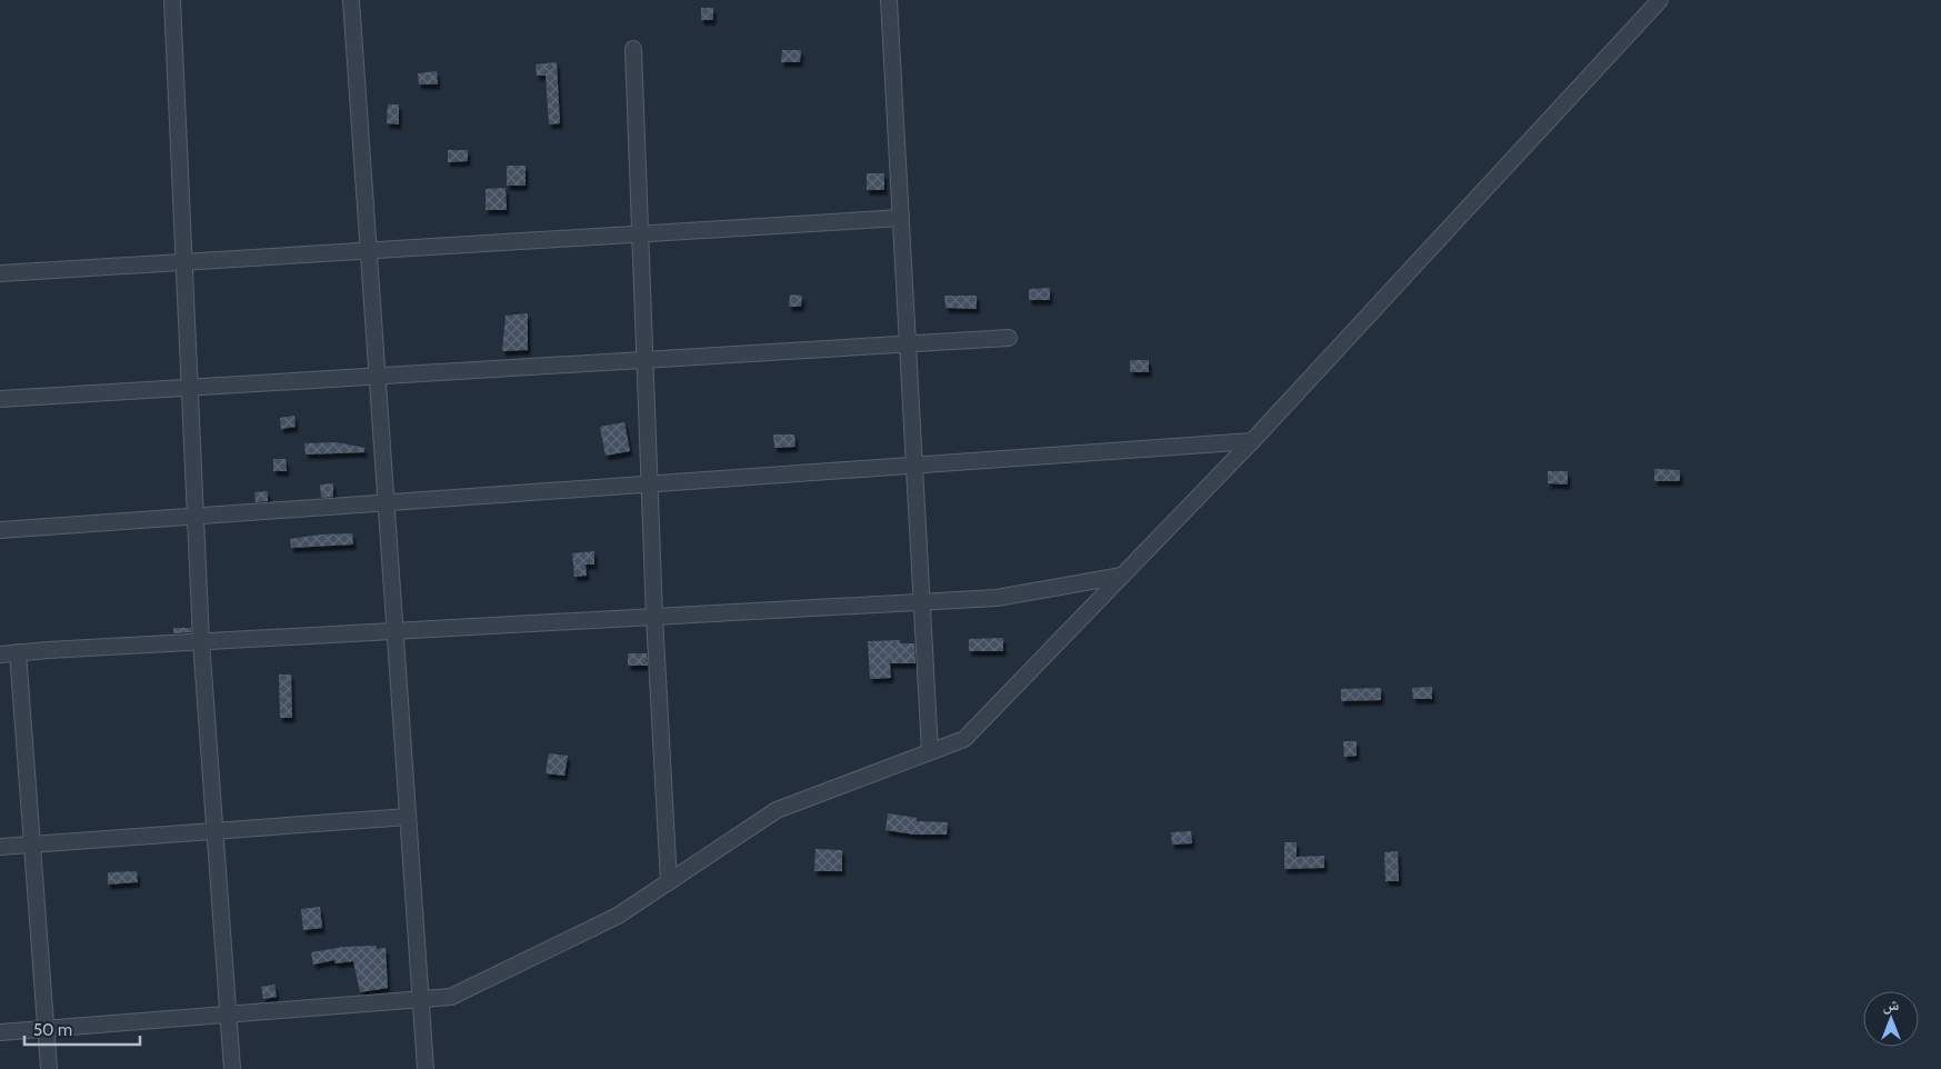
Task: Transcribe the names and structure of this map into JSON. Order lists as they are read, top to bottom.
{
  "scale_bar": "50 m",
  "north": "top"
}
